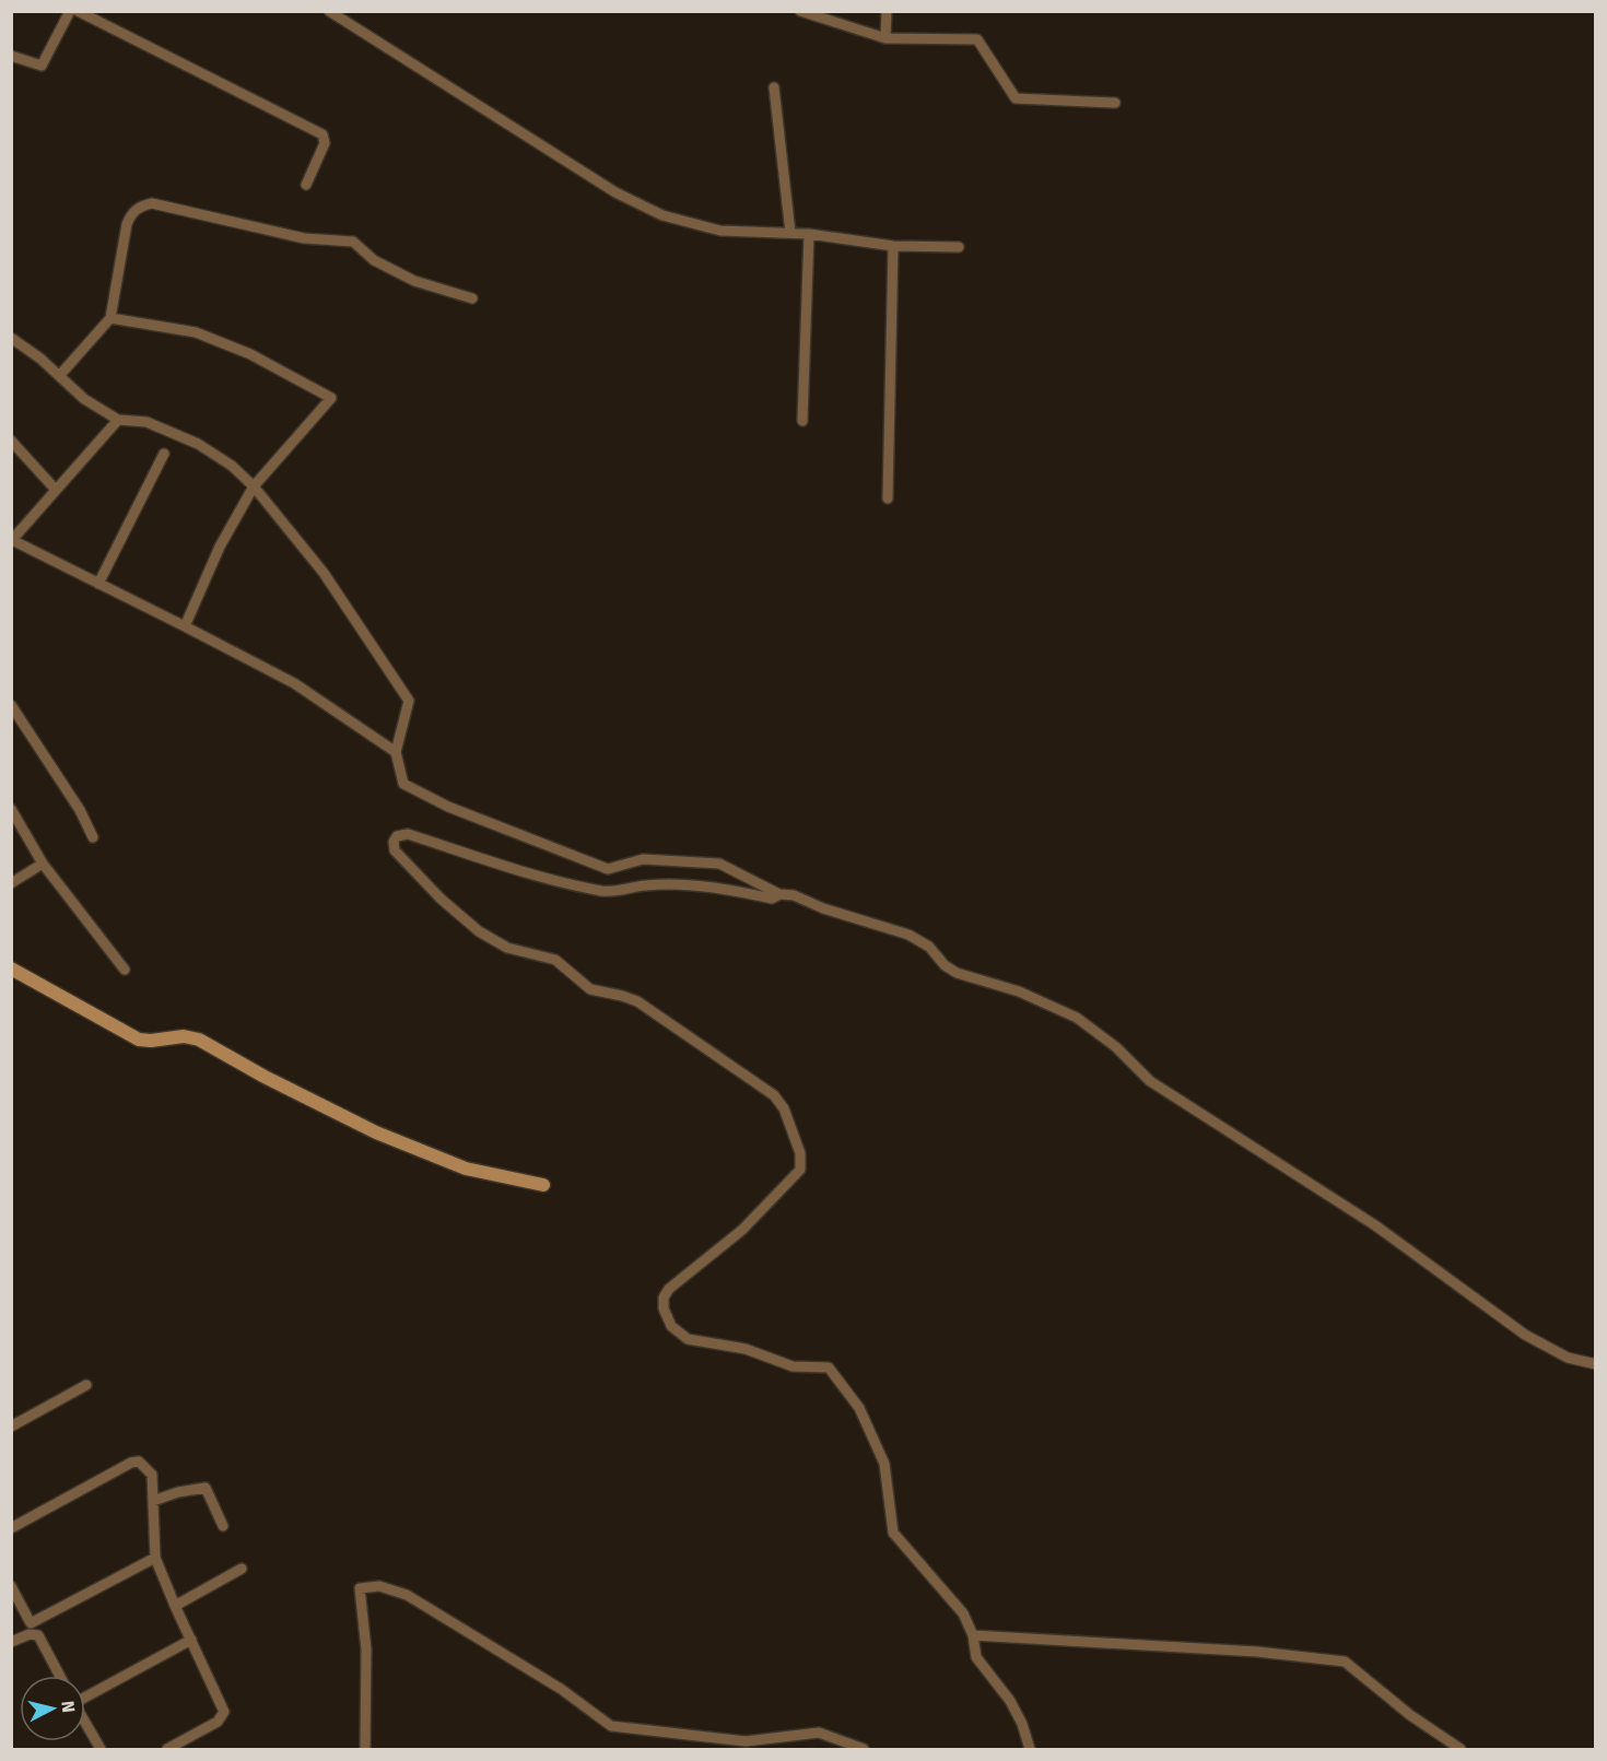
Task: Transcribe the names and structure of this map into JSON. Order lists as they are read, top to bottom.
{
  "north": "right"
}
